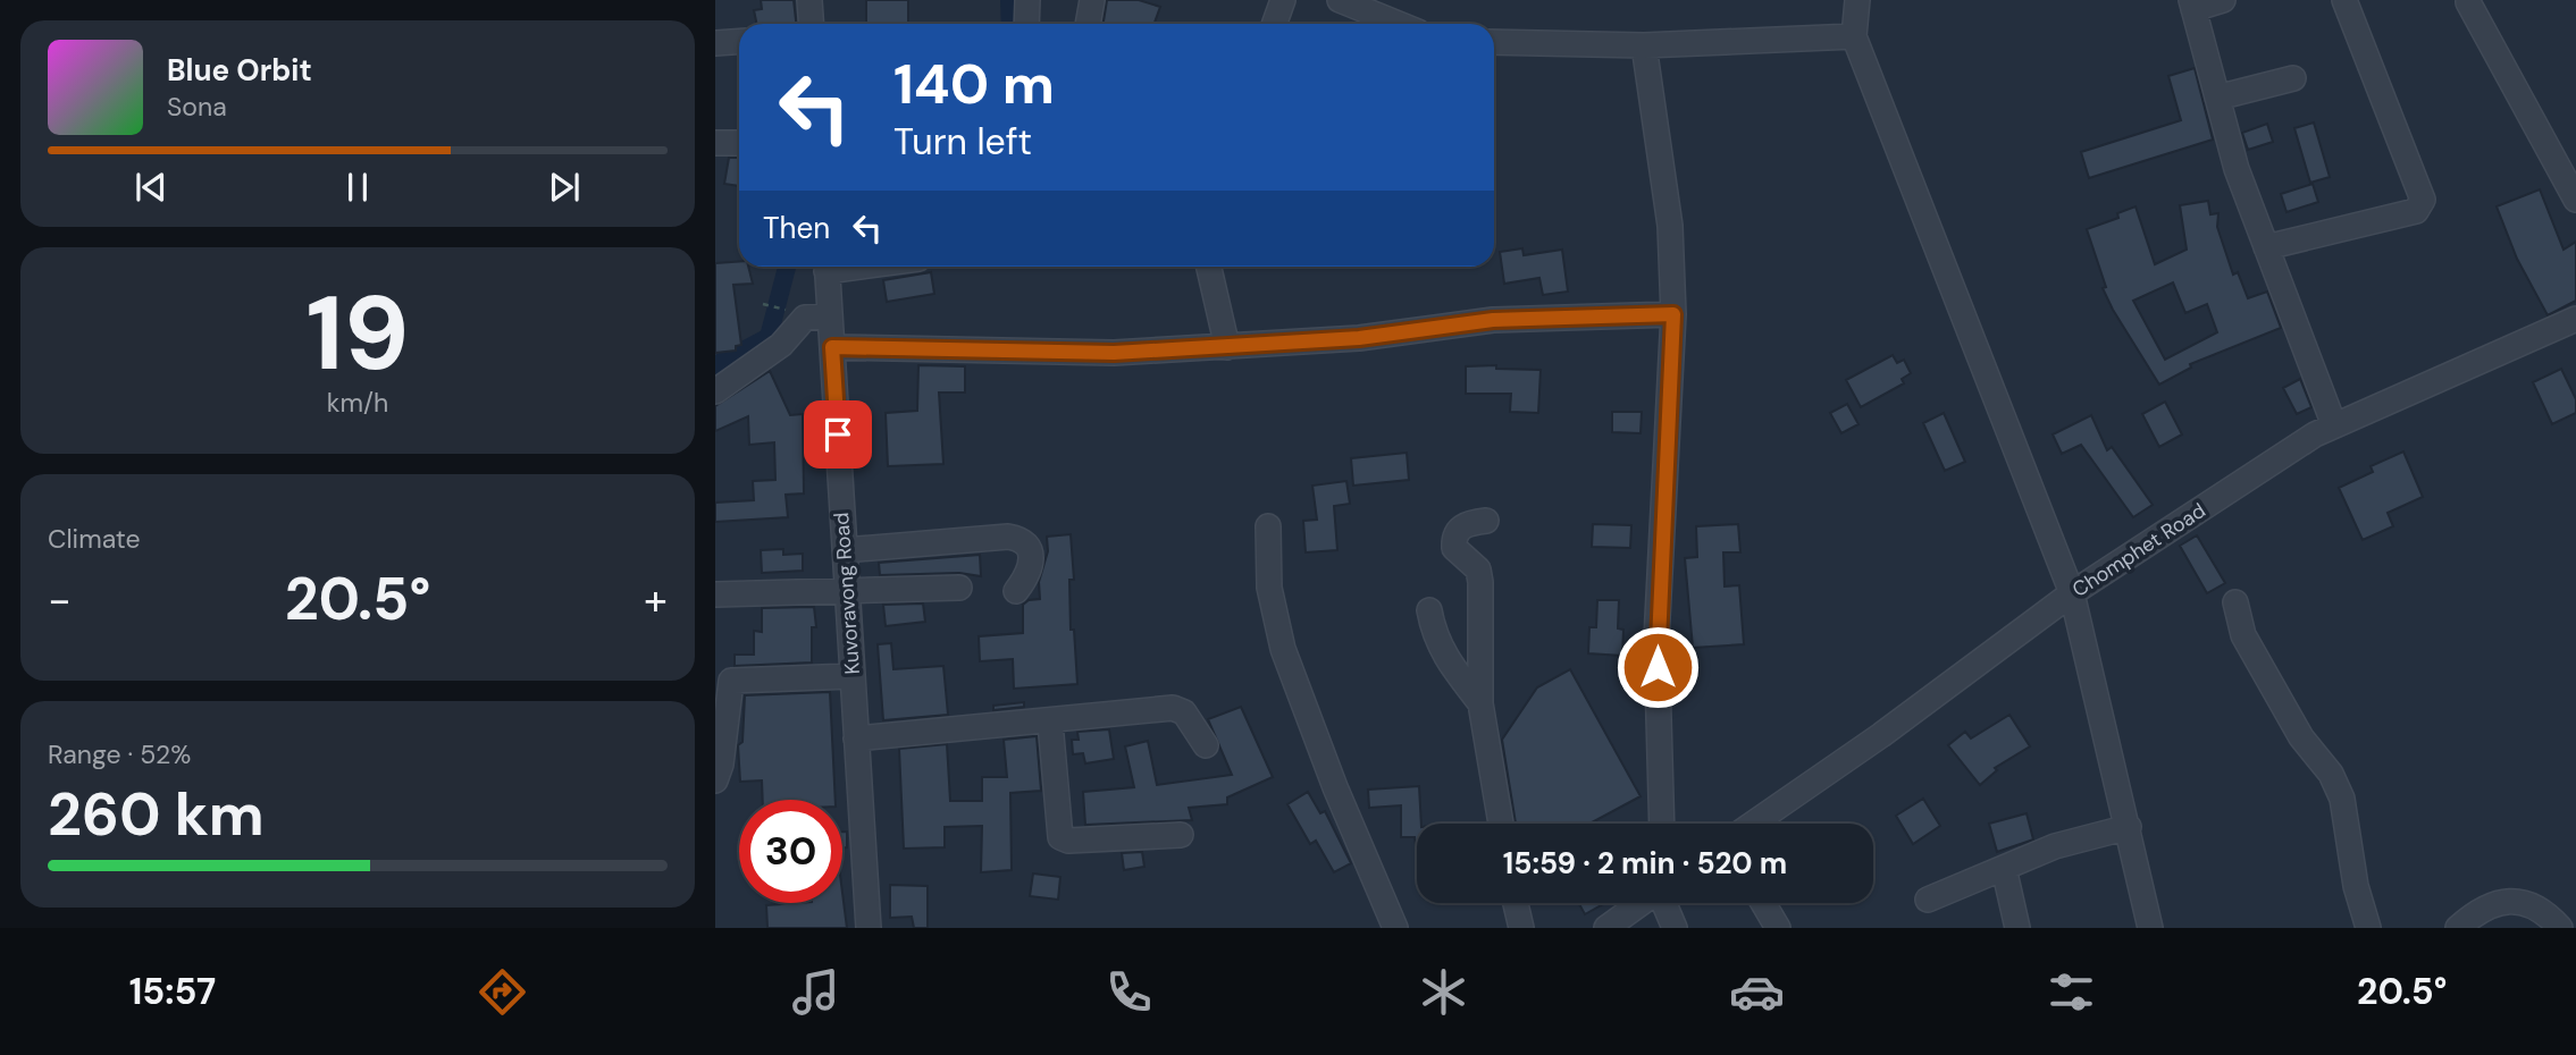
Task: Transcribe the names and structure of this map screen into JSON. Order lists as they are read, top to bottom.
{
  "streets": {
    "street": ["Chomphet Road", "Kuvoravong Road"]
  },
  "page": {
    "turn": ["140 m", "Turn left"],
    "song": ["Blue Orbit", "Sona"],
    "then": "Then",
    "tile": [
      ["19", "km/h"],
      "Climate",
      ["Range · 52%", "260 km"]
    ],
    "heat": ["−", "20.5°", "+"],
    "limit": "30",
    "trip": "15:59 · 2 min · 520 m",
    "tabs": ["15:57", "20.5°"]
  }
}
